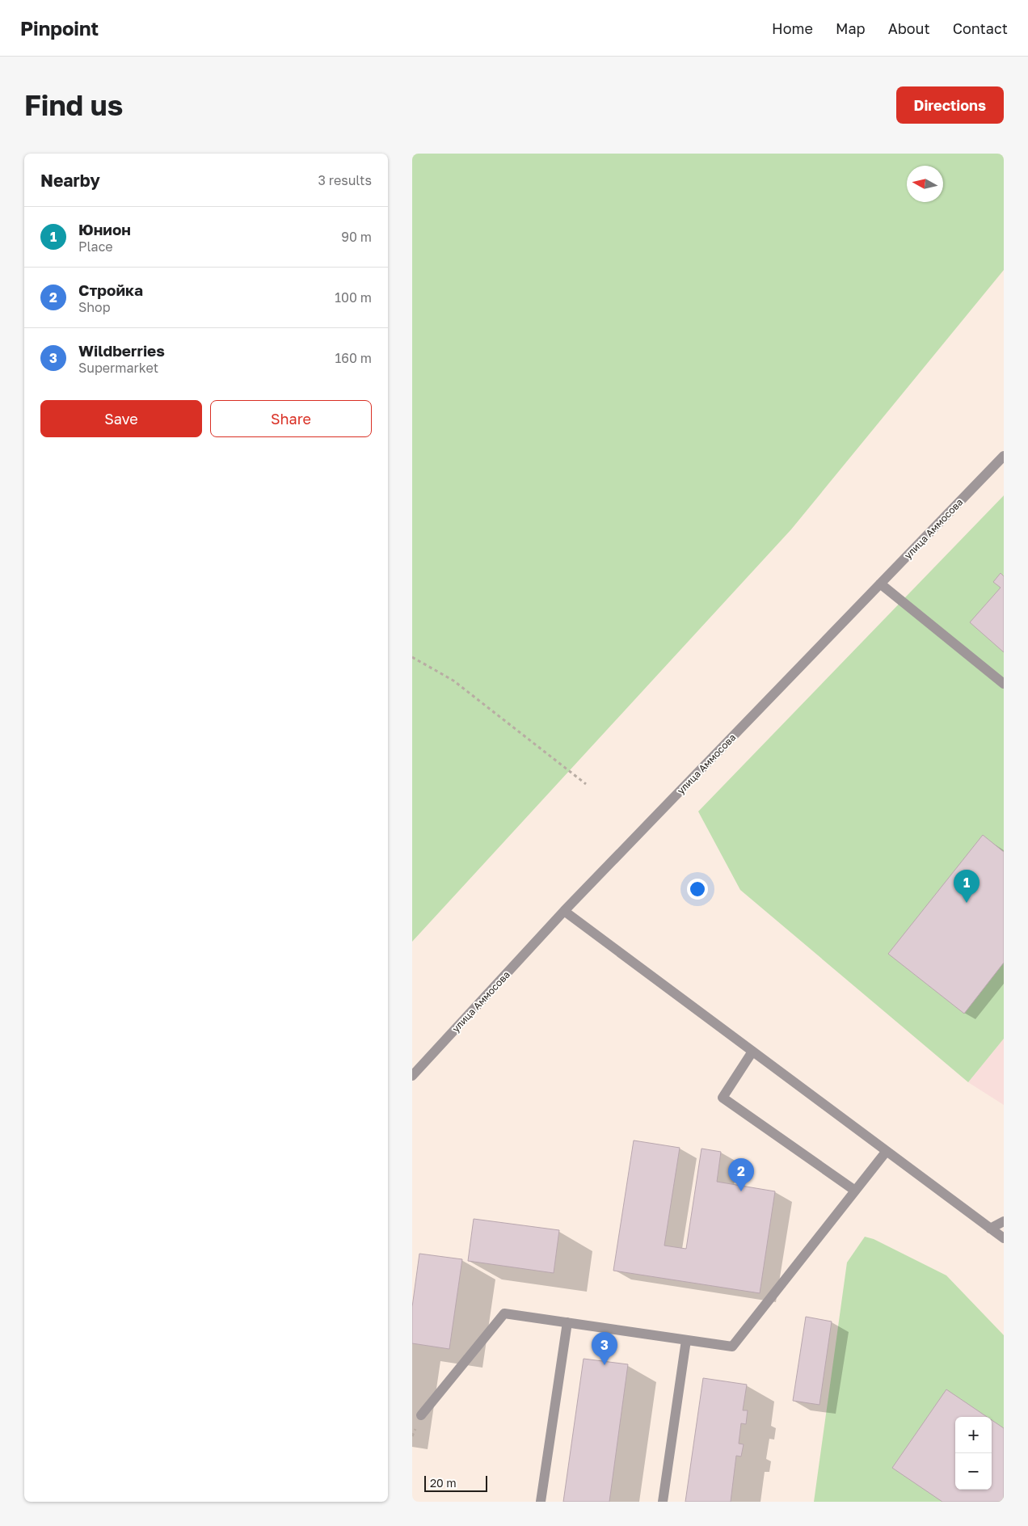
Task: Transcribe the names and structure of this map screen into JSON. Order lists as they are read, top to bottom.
{
  "streets": {
    "street": ["улица Аммосова"]
  },
  "scale_bar": "20 m",
  "north": "left",
  "page": {
    "header": "Pinpoint",
    "nav": [
      "Home",
      "Map",
      "About",
      "Contact"
    ],
    "buttons": [
      "Directions",
      ["Save", "Share"]
    ],
    "title": "Find us",
    "heading": ["Nearby", "3 results"],
    "list": [
      {
        "mark": "1",
        "name": "Юнион",
        "note": "Place",
        "value": "90 m"
      },
      {
        "mark": "2",
        "name": "Стройка",
        "note": "Shop",
        "value": "100 m"
      },
      {
        "mark": "3",
        "name": "Wildberries",
        "note": "Supermarket",
        "value": "160 m"
      }
    ],
    "pins": ["1", "2", "3"],
    "map_buttons": ["+", "−"],
    "scale": "20 m"
  }
}
